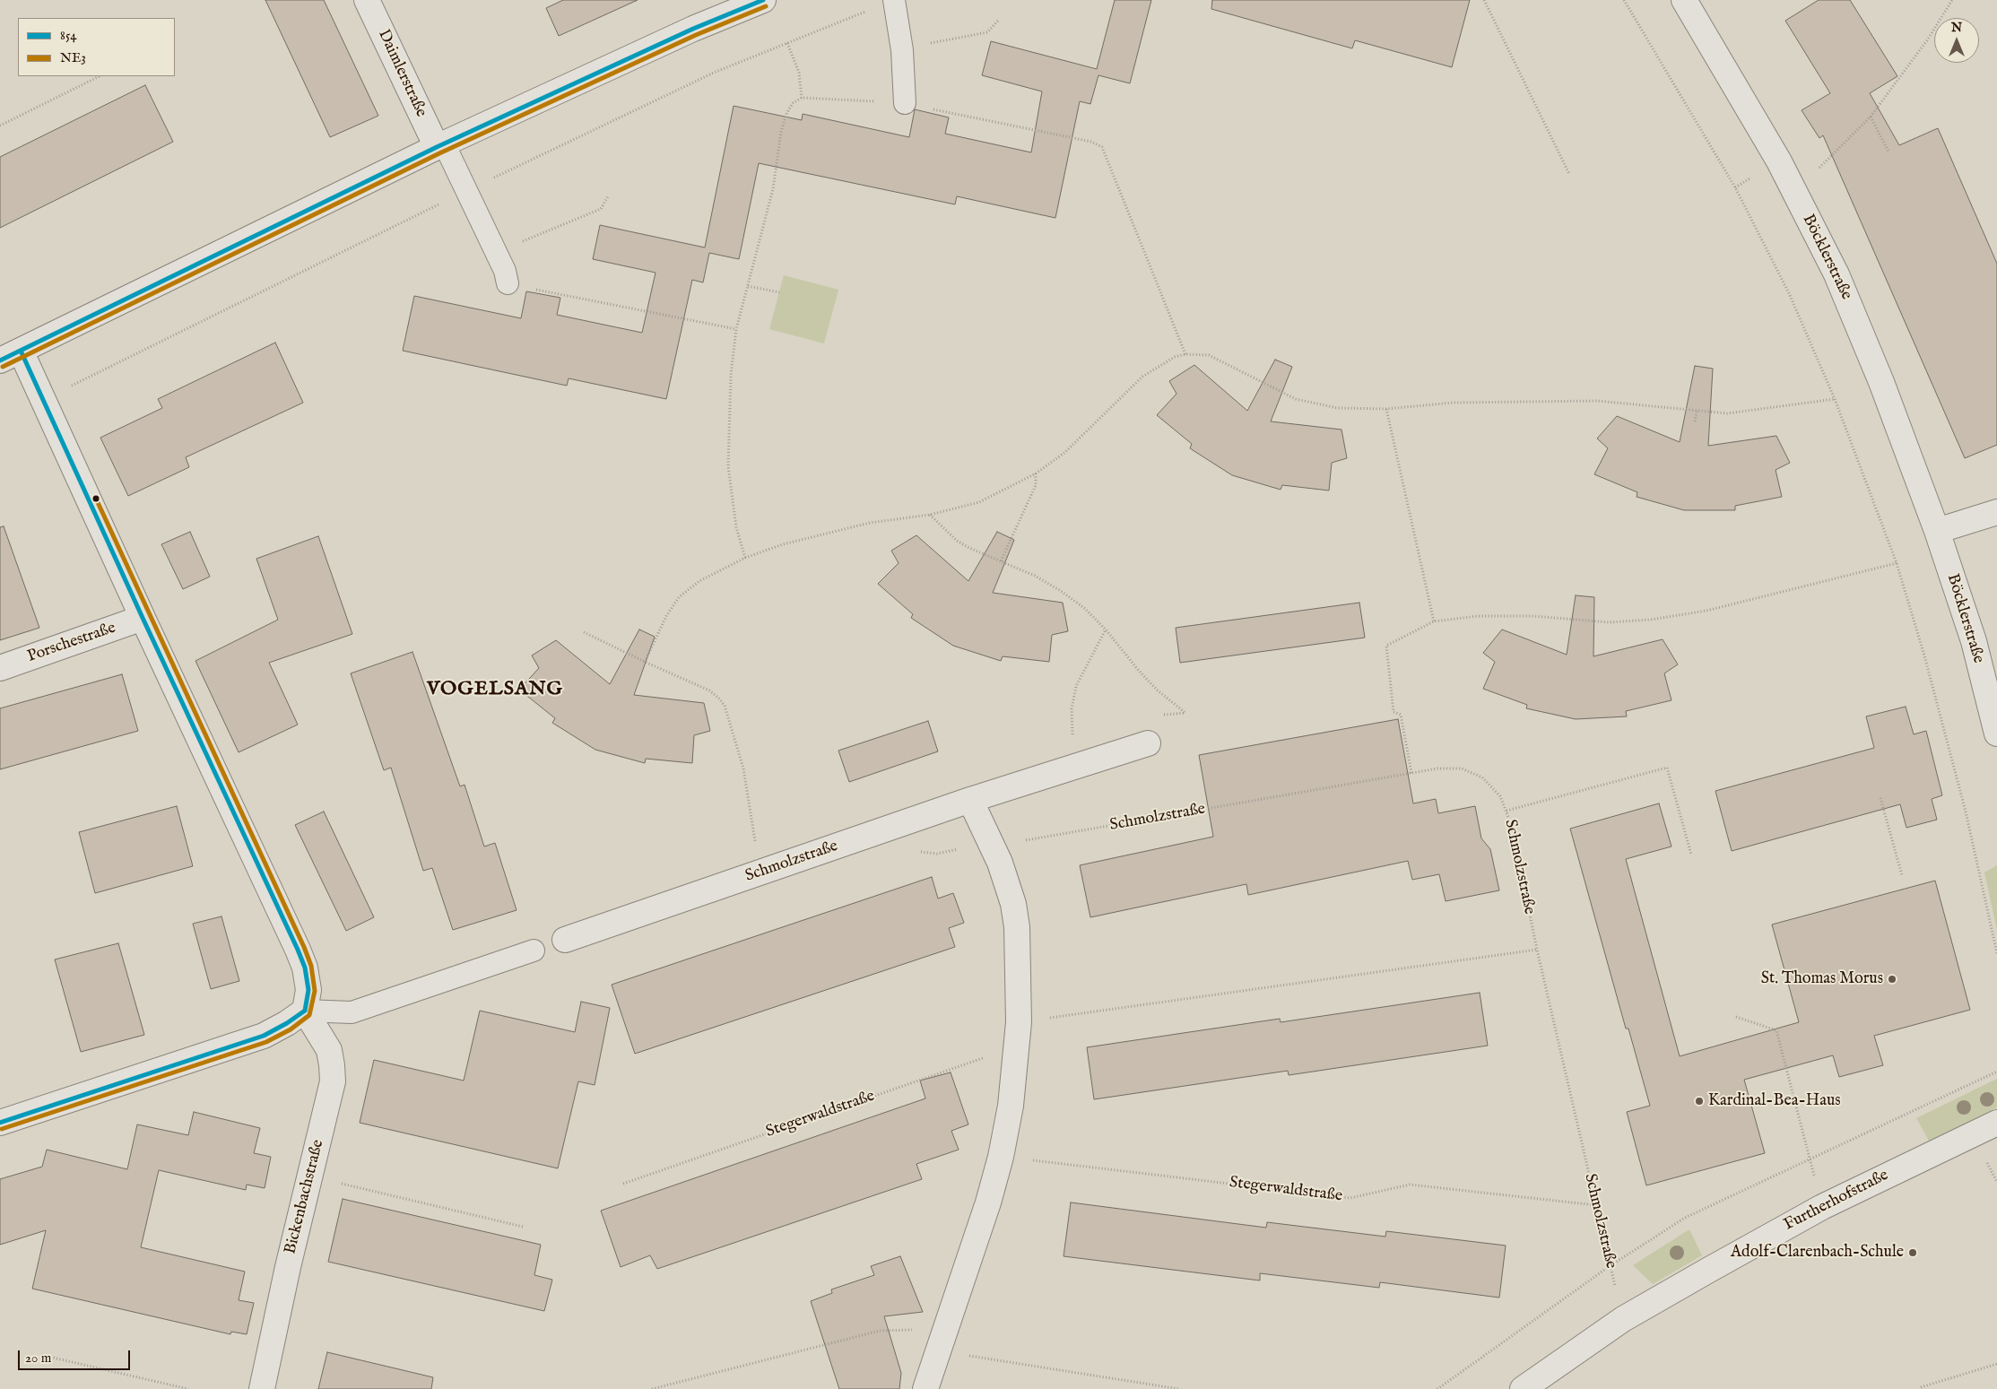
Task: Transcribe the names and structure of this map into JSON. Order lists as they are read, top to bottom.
{
  "streets": {
    "street": [
      "Daimlerstraße",
      "Böcklerstraße",
      "Porschestraße",
      "Schmolzstraße",
      "Bickenbachstraße",
      "Furtherhofstraße"
    ],
    "path": ["Stegerwaldstraße"]
  },
  "crossings": [
    ["Schmolzstraße", "Stegerwaldstraße"],
    ["Schmolzstraße", "Furtherhofstraße"]
  ],
  "districts": ["VOGELSANG"],
  "places": ["St. Thomas Morus", "Kardinal-Bea-Haus", "Adolf-Clarenbach-Schule"],
  "lines": ["transit line 854", "transit line NE3"],
  "legend": ["854", "NE3"],
  "scale_bar": "20 m",
  "north": "top"
}
